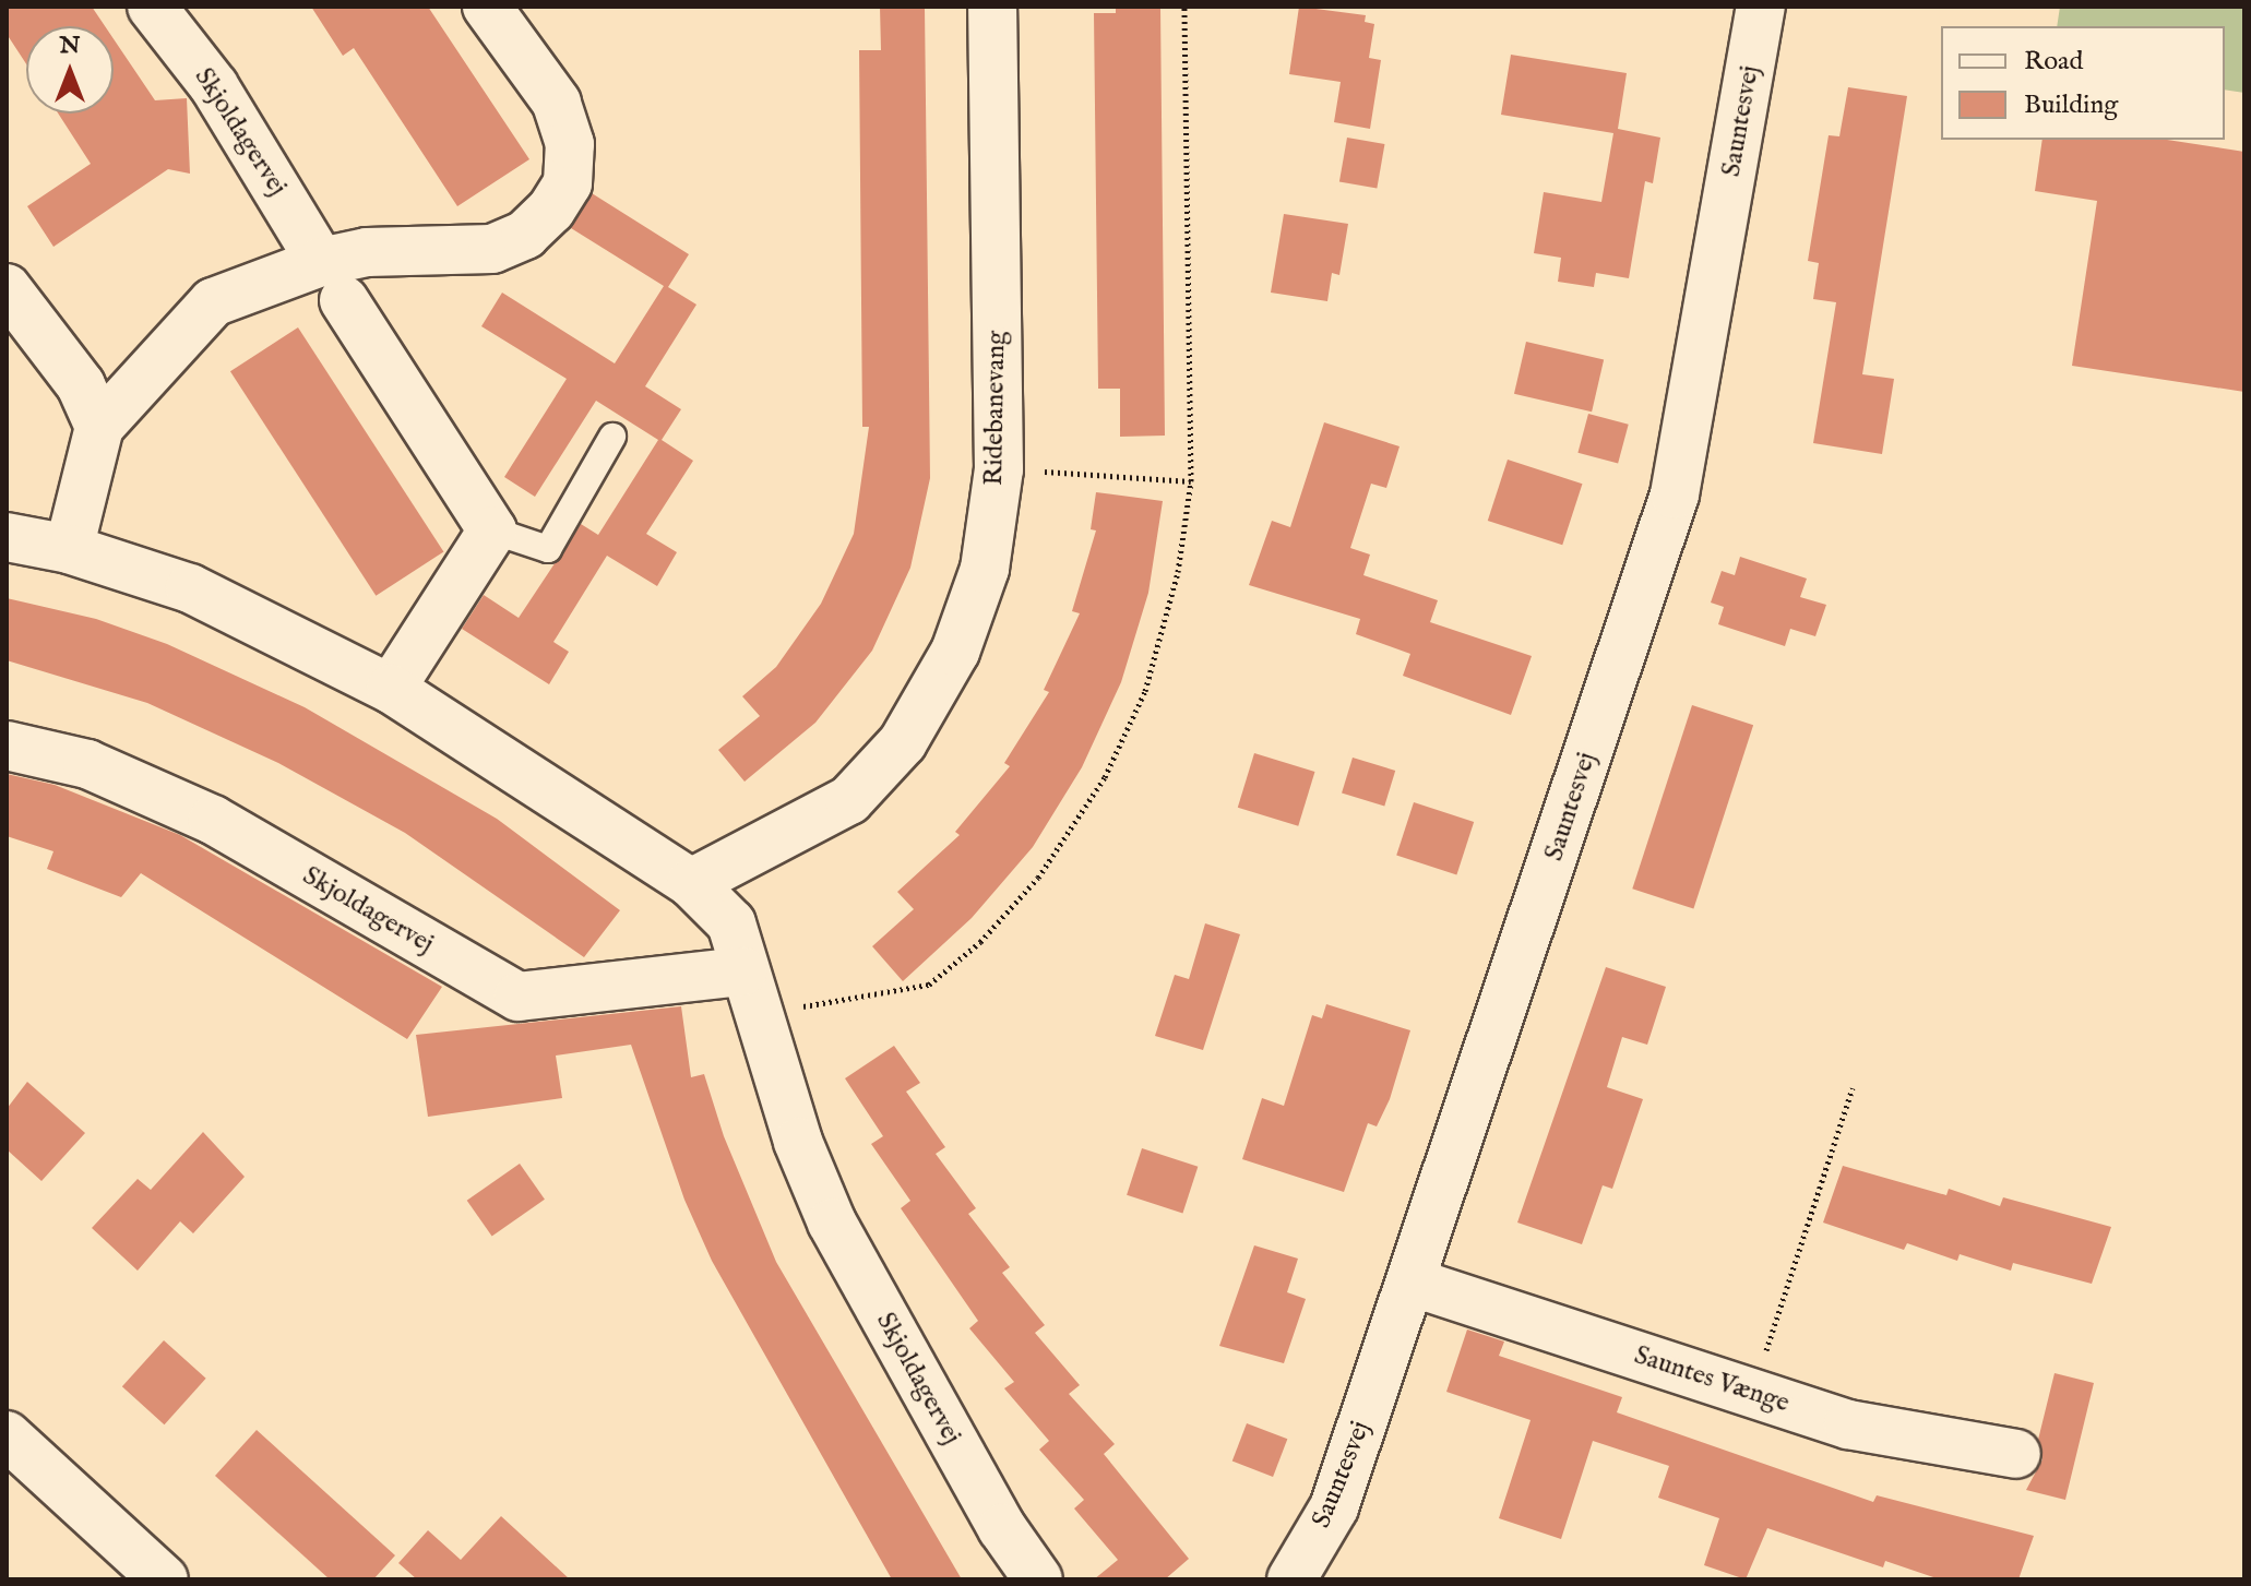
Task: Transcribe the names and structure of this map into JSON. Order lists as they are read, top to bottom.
{
  "streets": {
    "street": [
      "Sauntesvej",
      "Skjoldagervej",
      "Ridebanevang",
      "Sauntes Vænge"
    ]
  },
  "crossings": [
    ["Sauntesvej", "Sauntes Vænge"],
    ["Skjoldagervej", "Ridebanevang"]
  ],
  "legend": ["Road", "Building"],
  "north": "top"
}
